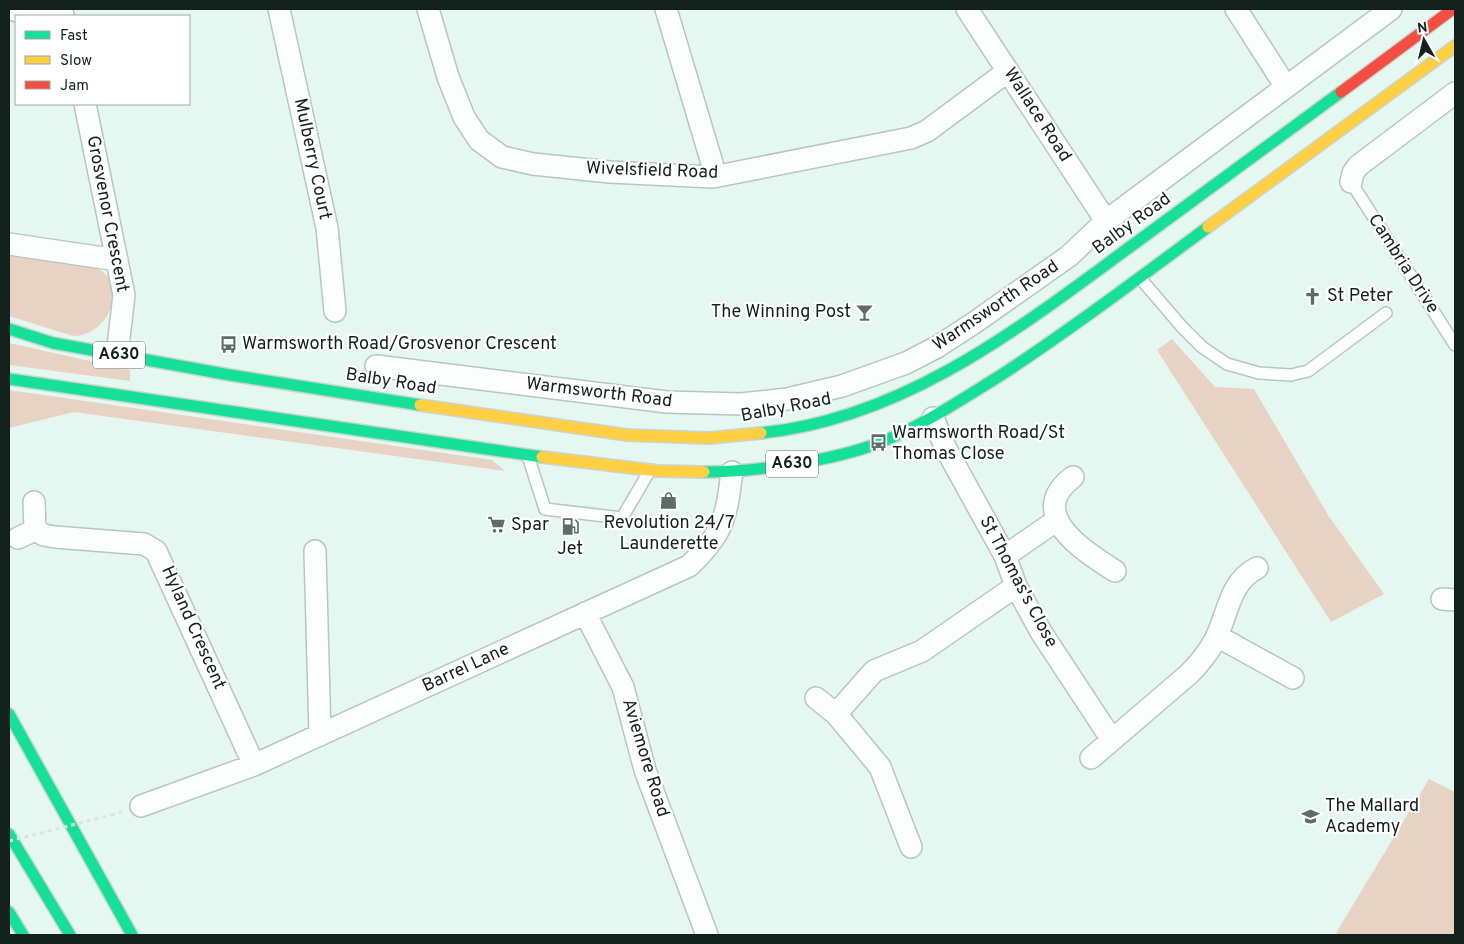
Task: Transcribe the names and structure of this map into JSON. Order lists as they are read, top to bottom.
{
  "streets": {
    "main road": ["Balby Road", "A630"],
    "street": [
      "Wallace Road",
      "Mulberry Court",
      "Wivelsfield Road",
      "Grosvenor Crescent",
      "Warmsworth Road",
      "St Thomas's Close",
      "Hyland Crescent",
      "Barrel Lane",
      "Aviemore Road"
    ],
    "lane": ["Cambria Drive"]
  },
  "crossings": [
    ["Wallace Road", "Wivelsfield Road"],
    ["Wallace Road", "Warmsworth Road"],
    ["Grosvenor Crescent", "Balby Road"],
    ["A630", "St Thomas's Close"],
    ["A630", "Barrel Lane"],
    ["Hyland Crescent", "Barrel Lane"],
    ["Barrel Lane", "Aviemore Road"]
  ],
  "places": {
    "church": ["St Peter"],
    "bar": ["The Winning Post"],
    "bus stop": ["Warmsworth Road/Grosvenor Crescent", "Warmsworth Road/St Thomas Close"],
    "shop": ["Revolution 24/7 Launderette"],
    "supermarket": ["Spar"],
    "fuel station": ["Jet"],
    "school or university": ["The Mallard Academy"]
  },
  "legend": ["Fast", "Slow", "Jam"],
  "north": "top"
}
